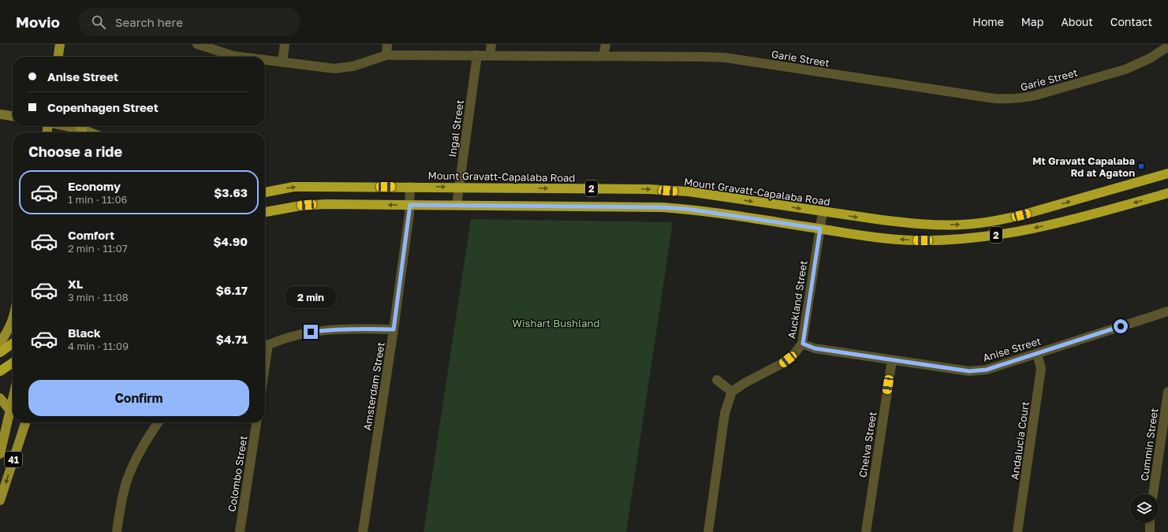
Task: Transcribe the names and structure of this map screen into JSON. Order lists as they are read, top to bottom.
{
  "streets": {
    "highway": ["Mount Gravatt-Capalaba Road", "2"],
    "main road": ["41"],
    "street": [
      "Garie Street",
      "Ingal Street",
      "Auckland Street",
      "Anise Street",
      "Amsterdam Street",
      "Andalucia Court",
      "Chelva Street",
      "Cummin Street",
      "Colombo Street"
    ]
  },
  "crossings": [
    ["Garie Street", "Ingal Street"],
    ["Ingal Street", "Mount Gravatt-Capalaba Road"],
    ["Ingal Street", "2"],
    ["Mount Gravatt-Capalaba Road", "Auckland Street"],
    ["Mount Gravatt-Capalaba Road", "Amsterdam Street"],
    ["2", "Auckland Street"],
    ["2", "Amsterdam Street"],
    ["Auckland Street", "Anise Street"],
    ["Anise Street", "Andalucia Court"],
    ["Anise Street", "Chelva Street"]
  ],
  "parks": ["Wishart Bushland"],
  "places": {
    "transit": ["Mt Gravatt Capalaba Rd at Agaton"]
  },
  "page": {
    "header": "Movio",
    "search": "Search here",
    "nav": [
      "Home",
      "Map",
      "About",
      "Contact"
    ],
    "banner": ["Anise Street", "Copenhagen Street"],
    "heading": "Choose a ride",
    "list": [
      {
        "name": "Economy",
        "note": "1 min · 11:06",
        "value": "$3.63"
      },
      {
        "name": "Comfort",
        "note": "2 min · 11:07",
        "value": "$4.90"
      },
      {
        "name": "XL",
        "note": "3 min · 11:08",
        "value": "$6.17"
      },
      {
        "name": "Black",
        "note": "4 min · 11:09",
        "value": "$4.71"
      }
    ],
    "bubble": "2 min",
    "buttons": "Confirm"
  }
}
